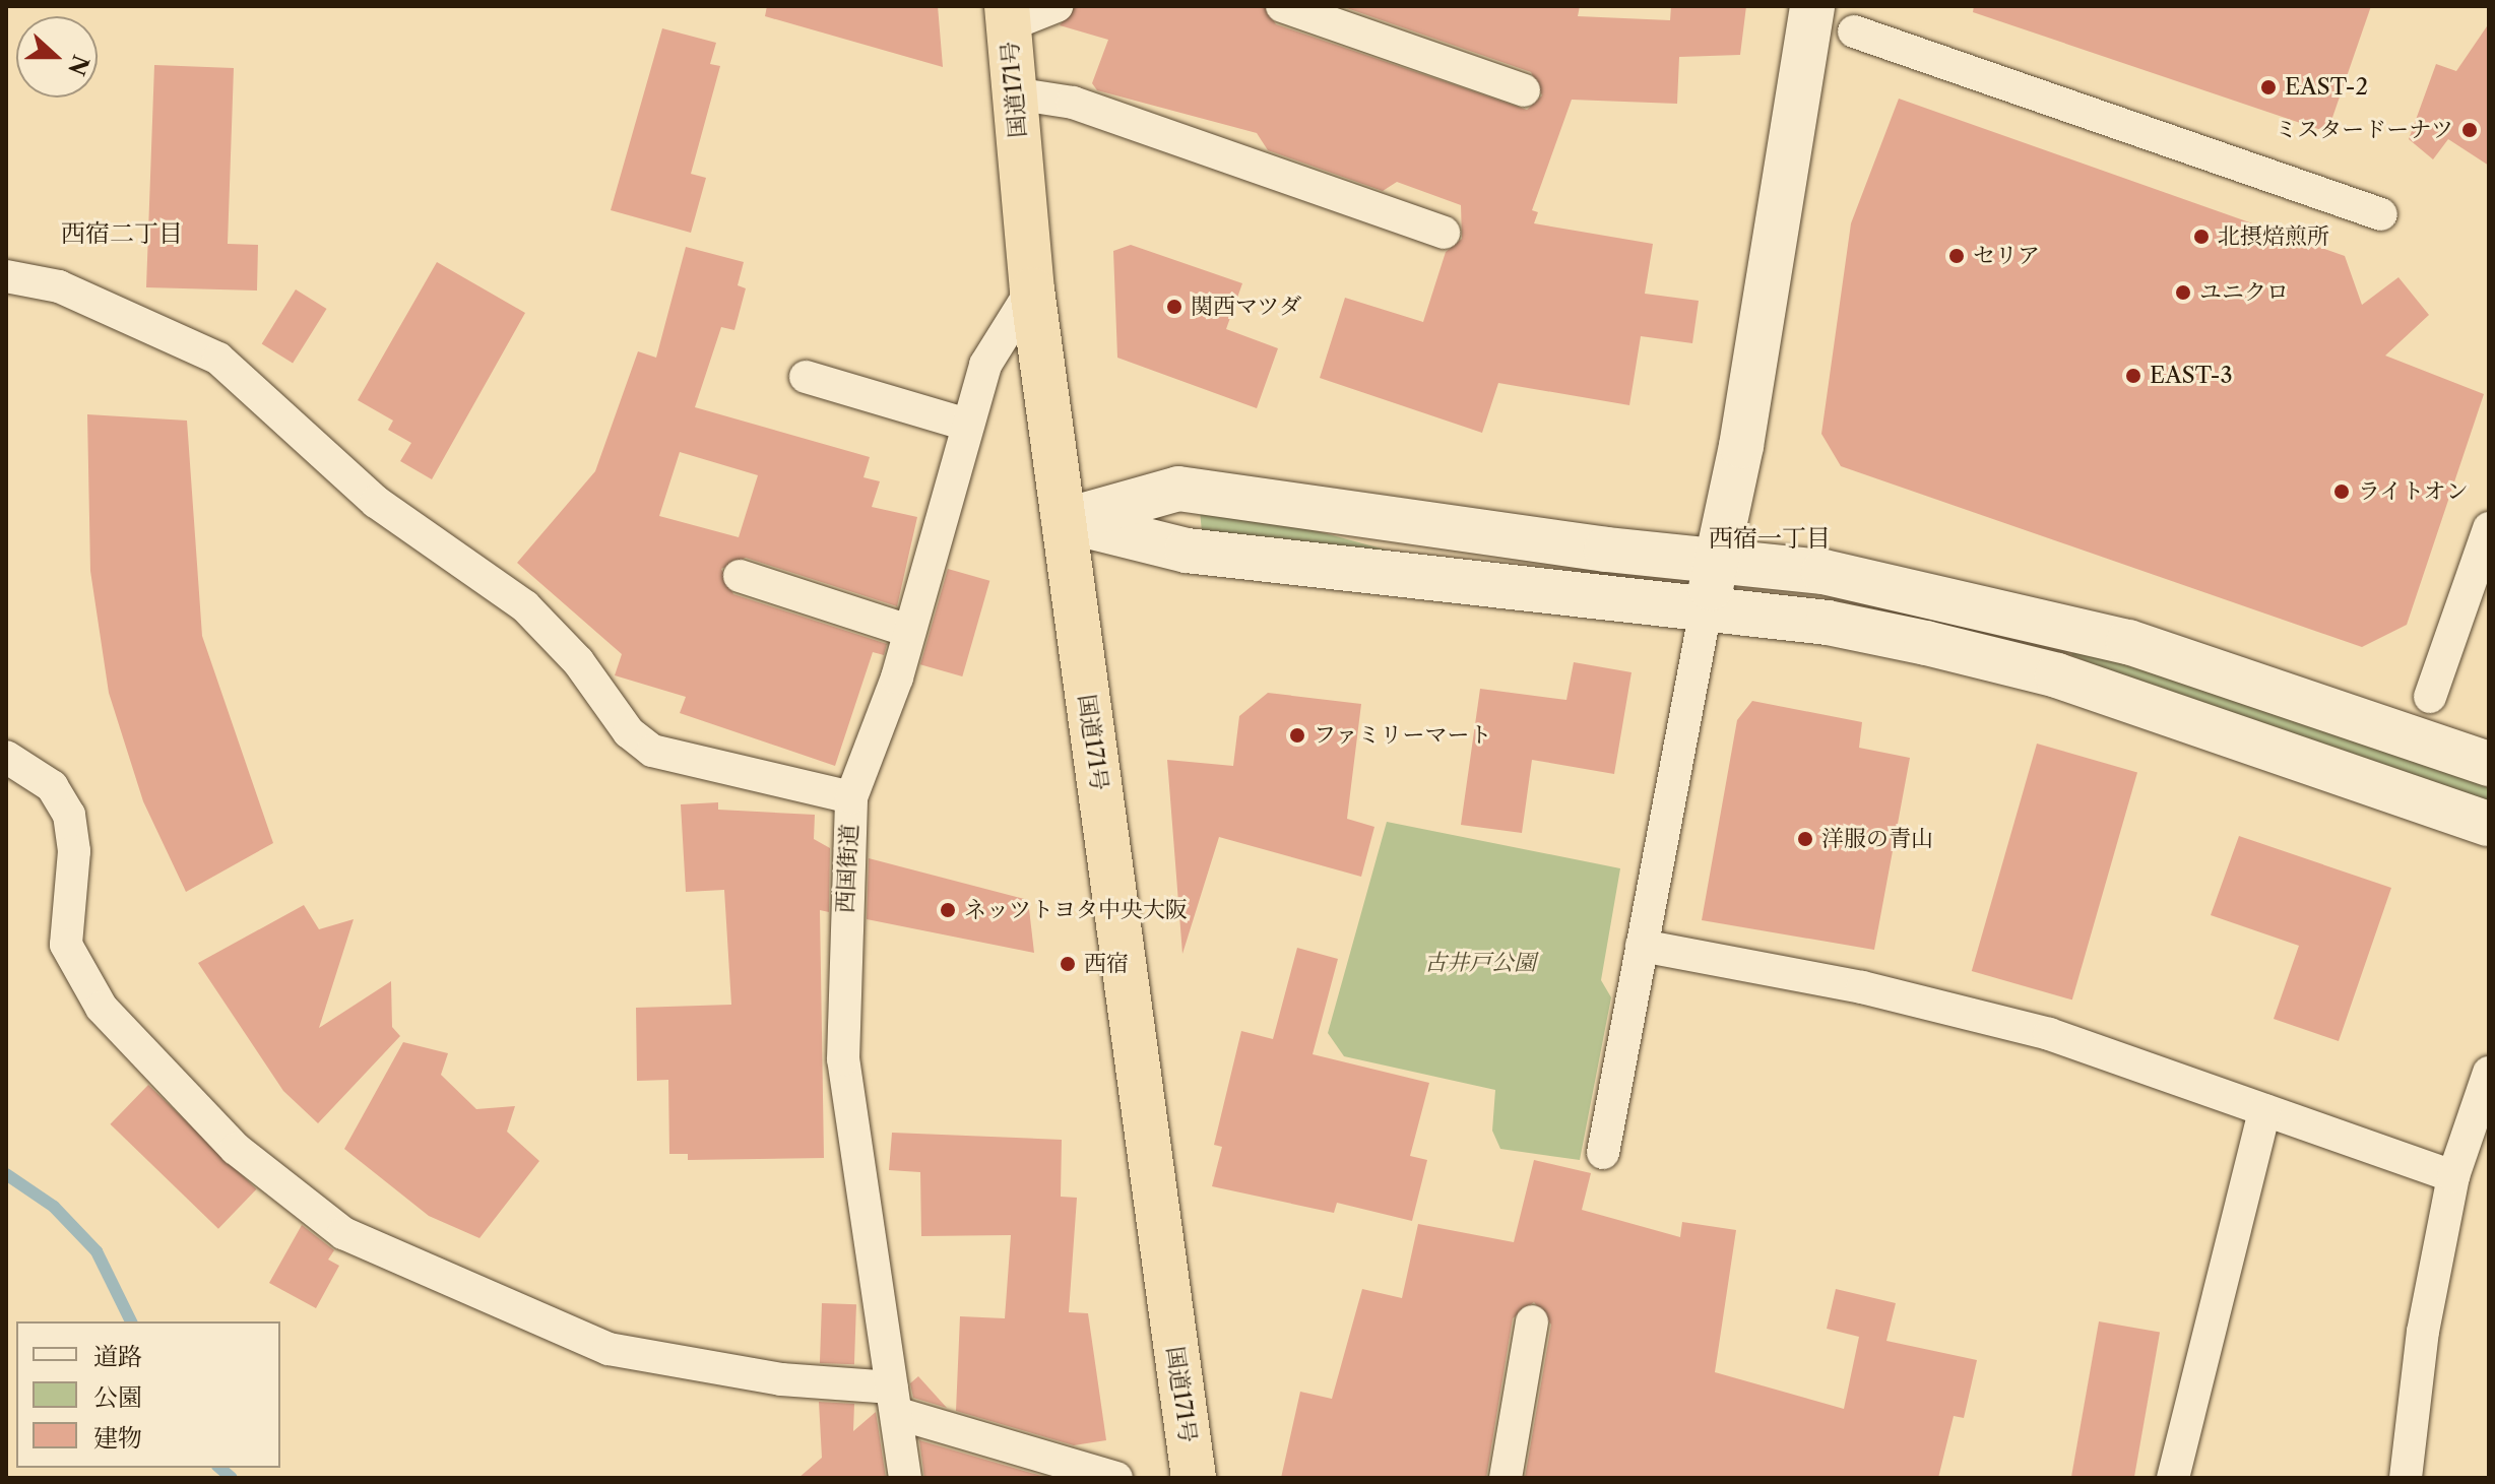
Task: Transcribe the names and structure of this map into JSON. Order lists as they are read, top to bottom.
{
  "streets": {
    "highway": ["国道171号"],
    "street": ["西国街道"]
  },
  "crossings": [
    ["国道171号", "西国街道"]
  ],
  "districts": ["西宿二丁目", "西宿一丁目"],
  "parks": ["古井戸公園"],
  "places": [
    "EAST-2",
    "ミスタードーナツ",
    "北摂焙煎所",
    "セリア",
    "ユニクロ",
    "関西マツダ",
    "EAST-3",
    "ライトオン",
    "ファミリーマート",
    "洋服の青山",
    "ネッツトヨタ中央大阪",
    "西宿"
  ],
  "legend": ["道路", "公園", "建物"],
  "north": "right"
}
